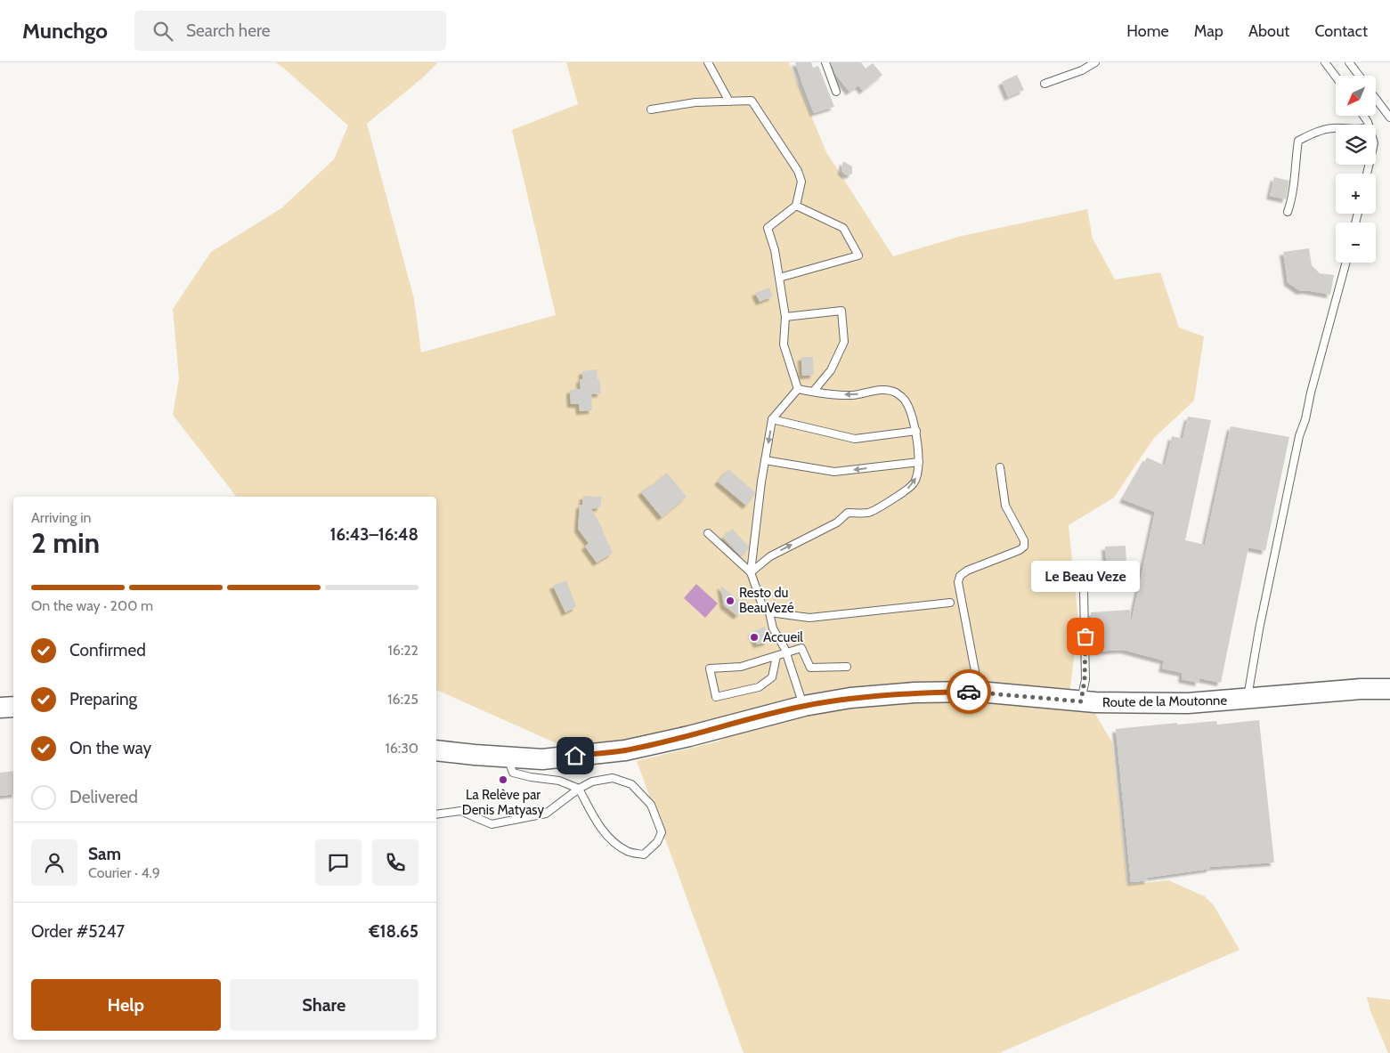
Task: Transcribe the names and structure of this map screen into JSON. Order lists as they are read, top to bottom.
{
  "streets": {
    "main road": ["Route de la Moutonne"]
  },
  "places": [
    "Resto du BeauVezé",
    "Le Beau Veze",
    "Accueil",
    "La Relève par Denis Matyasy"
  ],
  "north": "bottom left",
  "page": {
    "header": "Munchgo",
    "search": "Search here",
    "nav": [
      "Home",
      "Map",
      "About",
      "Contact"
    ],
    "map_buttons": ["+", "−"],
    "heading": ["2 min", "Arriving in", "16:43–16:48"],
    "panel": [
      "Sam",
      "Courier · 4.9",
      "Order #5247",
      "€18.65"
    ],
    "bubble": "Le Beau Veze",
    "bar": "On the way · 200 m",
    "list": [
      ["Confirmed", "16:22"],
      ["Preparing", "16:25"],
      ["On the way", "16:30"],
      "Delivered"
    ],
    "buttons": ["Help", "Share"]
  }
}
